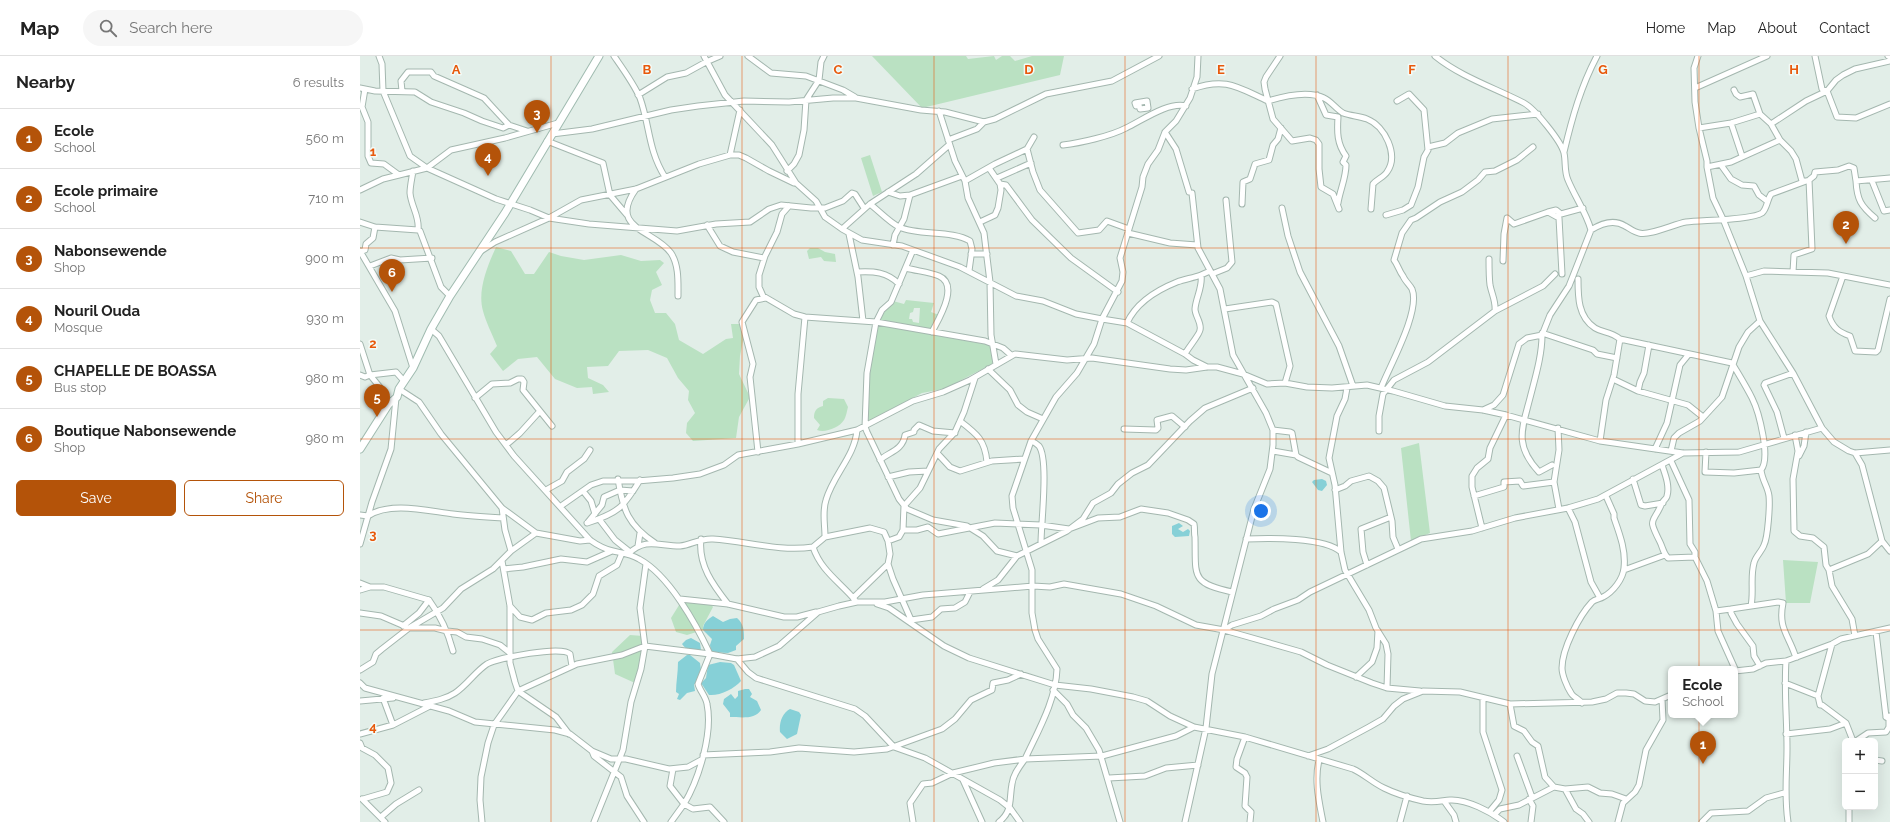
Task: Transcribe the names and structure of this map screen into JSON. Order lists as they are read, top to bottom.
{
  "page": {
    "header": "Map",
    "search": "Search here",
    "nav": [
      "Home",
      "Map",
      "About",
      "Contact"
    ],
    "heading": ["Nearby", "6 results"],
    "pins": [
      "3",
      "4",
      "2",
      "6",
      "5",
      "1"
    ],
    "list": [
      {
        "mark": "1",
        "name": "Ecole",
        "note": "School",
        "value": "560 m"
      },
      {
        "mark": "2",
        "name": "Ecole primaire",
        "note": "School",
        "value": "710 m"
      },
      {
        "mark": "3",
        "name": "Nabonsewende",
        "note": "Shop",
        "value": "900 m"
      },
      {
        "mark": "4",
        "name": "Nouril Ouda",
        "note": "Mosque",
        "value": "930 m"
      },
      {
        "mark": "5",
        "name": "CHAPELLE DE BOASSA",
        "note": "Bus stop",
        "value": "980 m"
      },
      {
        "mark": "6",
        "name": "Boutique Nabonsewende",
        "note": "Shop",
        "value": "980 m"
      }
    ],
    "buttons": ["Save", "Share"],
    "popup": ["Ecole", "School"],
    "map_buttons": ["+", "−"]
  },
  "grid": {
    "columns": [
      "A",
      "B",
      "C",
      "D",
      "E",
      "F",
      "G",
      "H"
    ],
    "rows": [
      "1",
      "2",
      "3",
      "4"
    ]
  }
}
